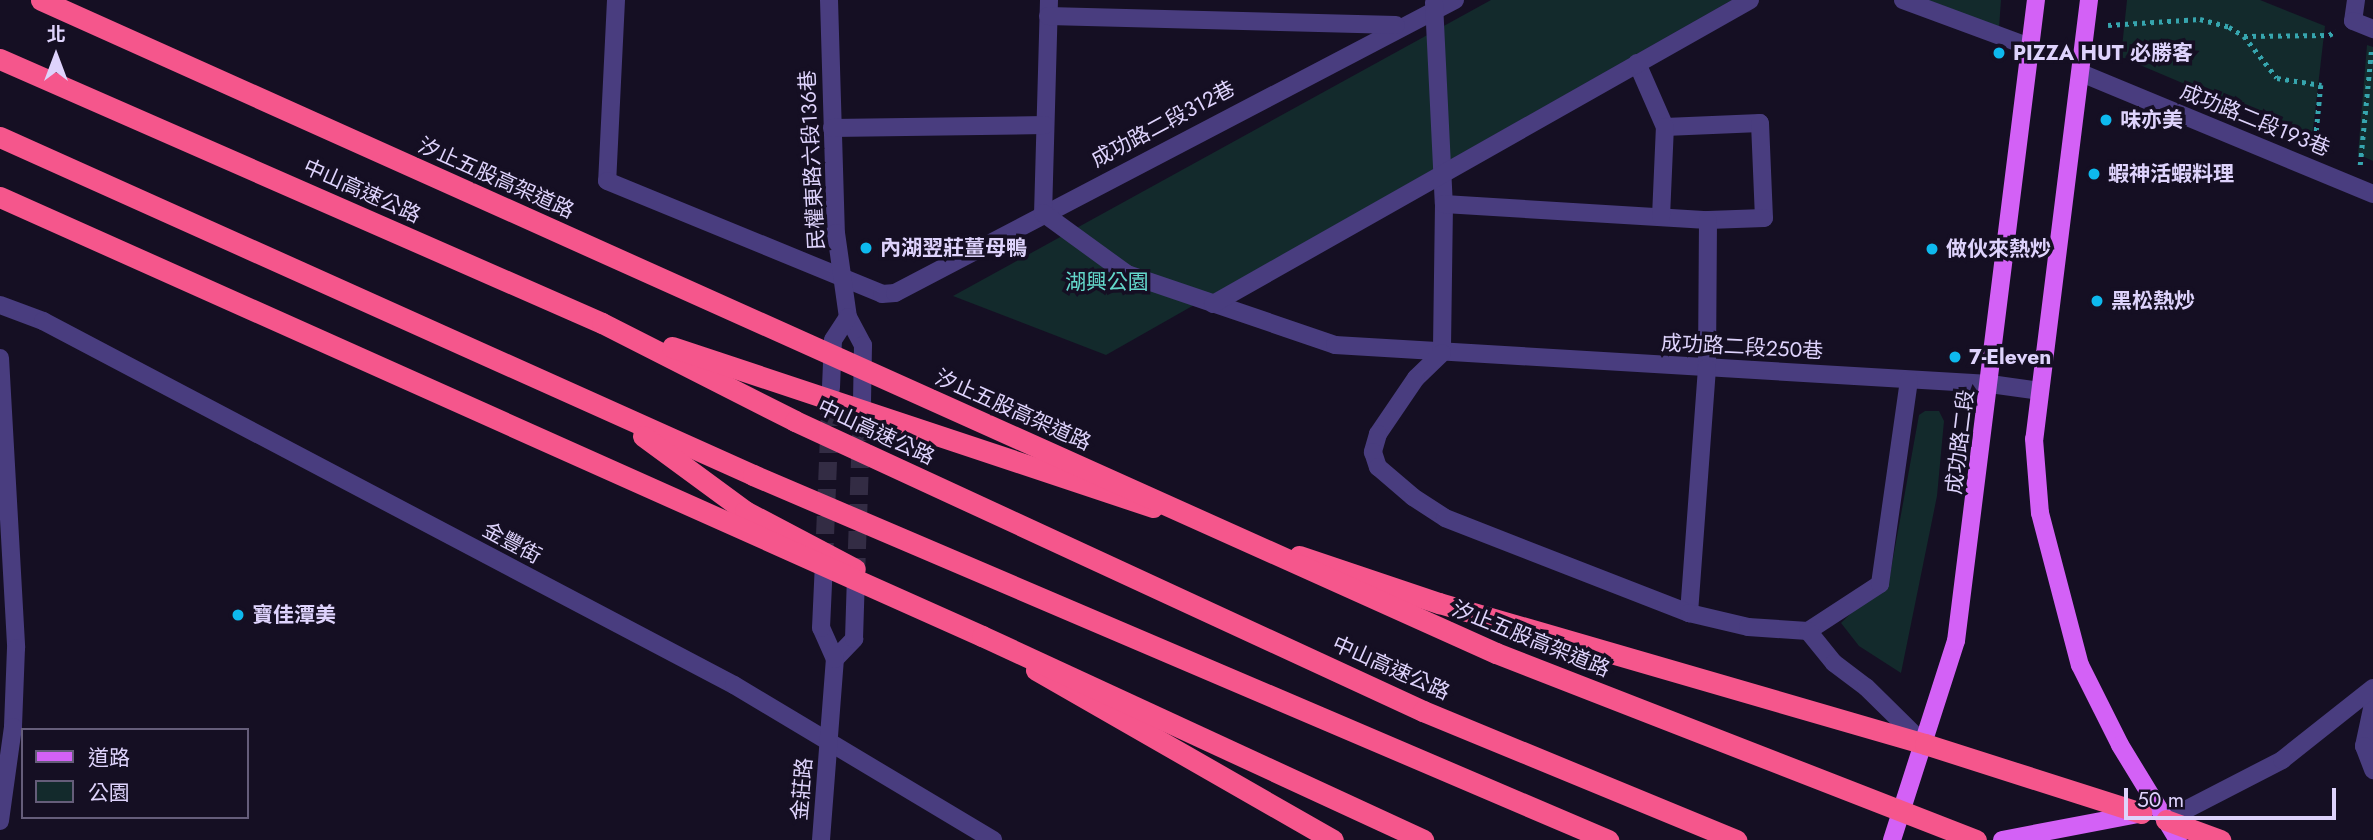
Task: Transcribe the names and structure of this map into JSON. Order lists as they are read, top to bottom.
{
  "streets": {
    "highway": ["汐止五股高架道路", "中山高速公路"],
    "main road": ["成功路二段"],
    "street": [
      "成功路二段193巷",
      "成功路二段312巷",
      "民權東路六段136巷",
      "成功路二段250巷",
      "金豐街",
      "金莊路"
    ]
  },
  "crossings": [
    ["成功路二段312巷", "民權東路六段136巷"],
    ["成功路二段312巷", "成功路二段250巷"],
    ["成功路二段250巷", "成功路二段"],
    ["金豐街", "金莊路"]
  ],
  "parks": ["湖興公園"],
  "places": [
    "PIZZA HUT 必勝客",
    "味亦美",
    "蝦神活蝦料理",
    "內湖翌莊薑母鴨",
    "做伙來熱炒",
    "黑松熱炒",
    "7-Eleven",
    "寶佳潭美"
  ],
  "legend": ["道路", "公園"],
  "scale_bar": "50 m",
  "north": "top"
}
